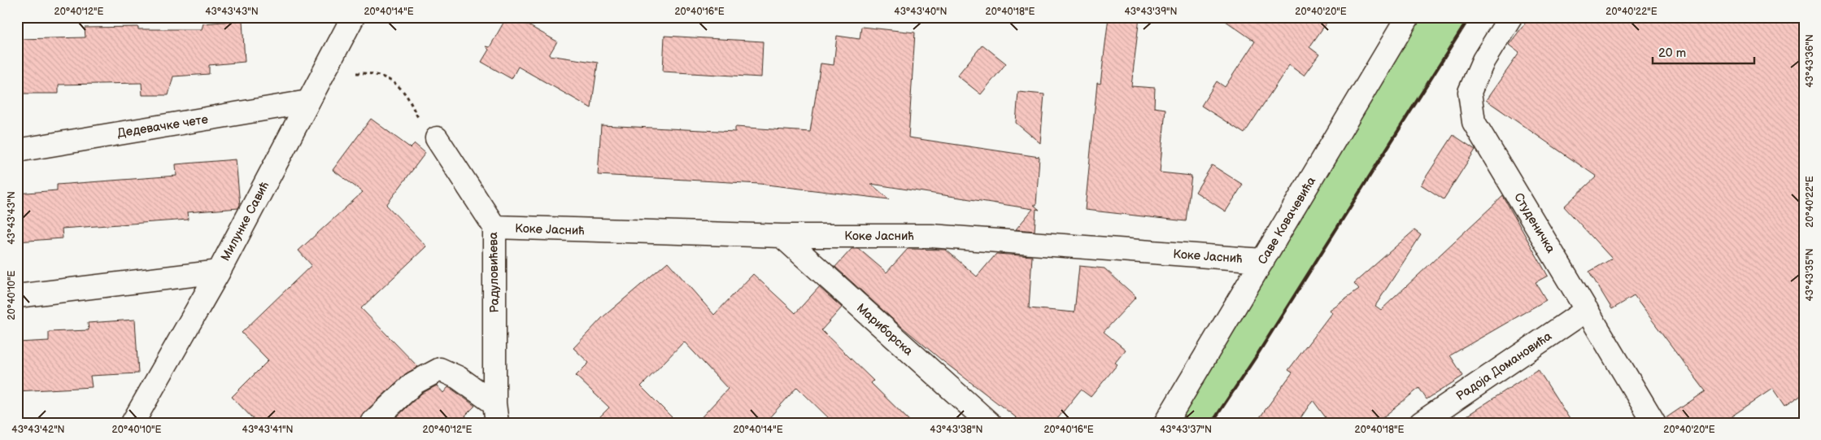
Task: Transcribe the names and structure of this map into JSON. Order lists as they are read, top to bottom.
{
  "streets": {
    "street": [
      "Дедевачке чете",
      "Саве Ковачевића",
      "Милунке Савић",
      "Студеничка",
      "Коке Јаснић",
      "Радуловићева",
      "Мариборска",
      "Радоја Домановића"
    ]
  },
  "crossings": [
    ["Дедевачке чете", "Милунке Савић"],
    ["Саве Ковачевића", "Коке Јаснић"],
    ["Студеничка", "Радоја Домановића"],
    ["Коке Јаснић", "Радуловићева"],
    ["Коке Јаснић", "Мариборска"]
  ],
  "scale_bar": "20 m",
  "coordinates": [
    "20°40'12\"E",
    "43°43'43\"N",
    "20°40'14\"E",
    "20°40'16\"E",
    "43°43'40\"N",
    "20°40'18\"E",
    "43°43'39\"N",
    "20°40'20\"E",
    "20°40'22\"E",
    "43°43'36\"N",
    "43°43'35\"N",
    "20°40'10\"E",
    "43°43'42\"N",
    "43°43'41\"N",
    "43°43'38\"N",
    "43°43'37\"N"
  ]
}
